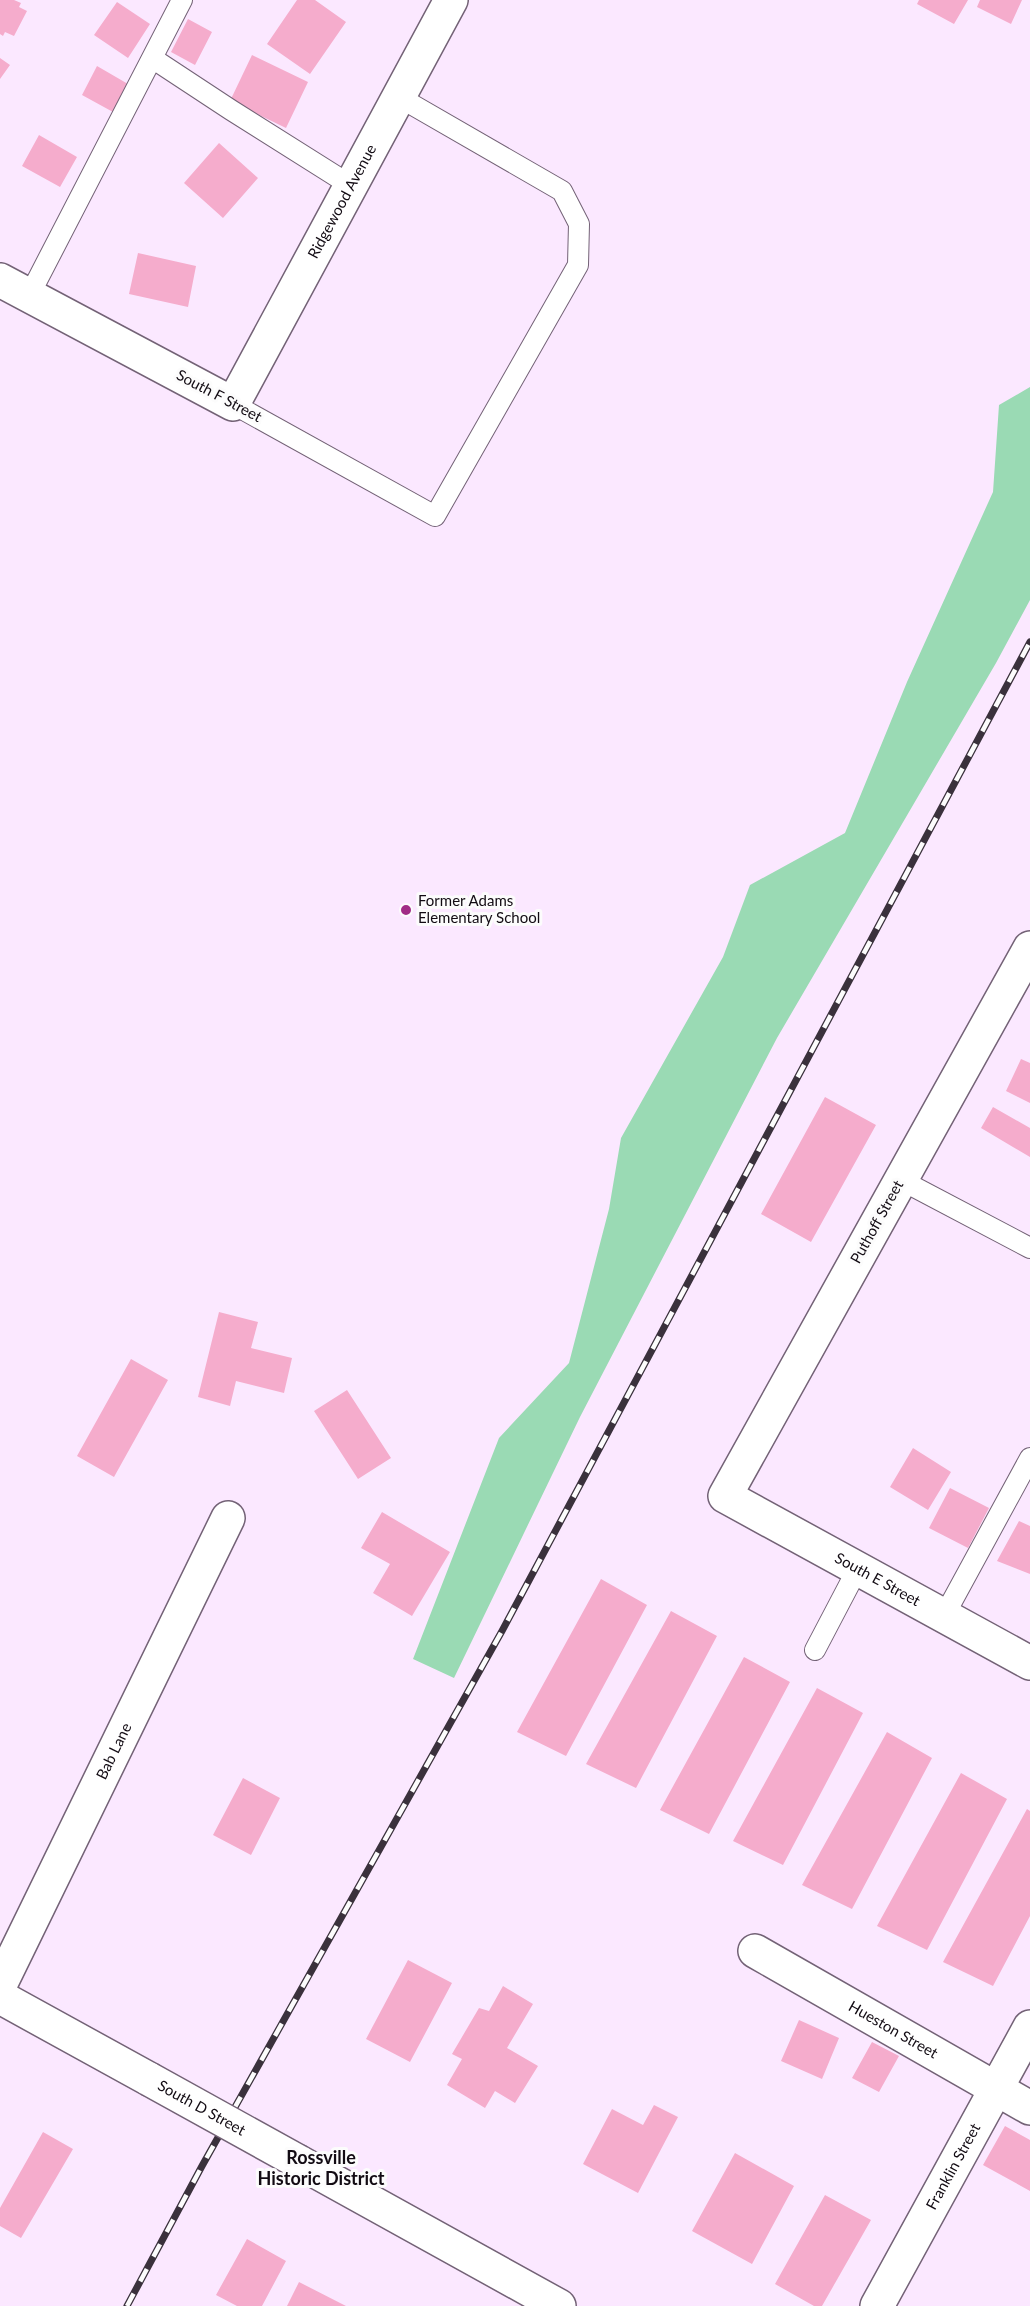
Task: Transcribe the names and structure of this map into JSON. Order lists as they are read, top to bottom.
{
  "streets": {
    "street": [
      "Ridgewood Avenue",
      "South F Street",
      "Puthoff Street",
      "South E Street",
      "Bab Lane",
      "Hueston Street",
      "South D Street",
      "Franklin Street"
    ]
  },
  "crossings": [
    ["Ridgewood Avenue", "South F Street"],
    ["Puthoff Street", "South E Street"],
    ["Hueston Street", "Franklin Street"]
  ],
  "districts": ["Rossville Historic District"],
  "places": ["Former Adams Elementary School"]
}
